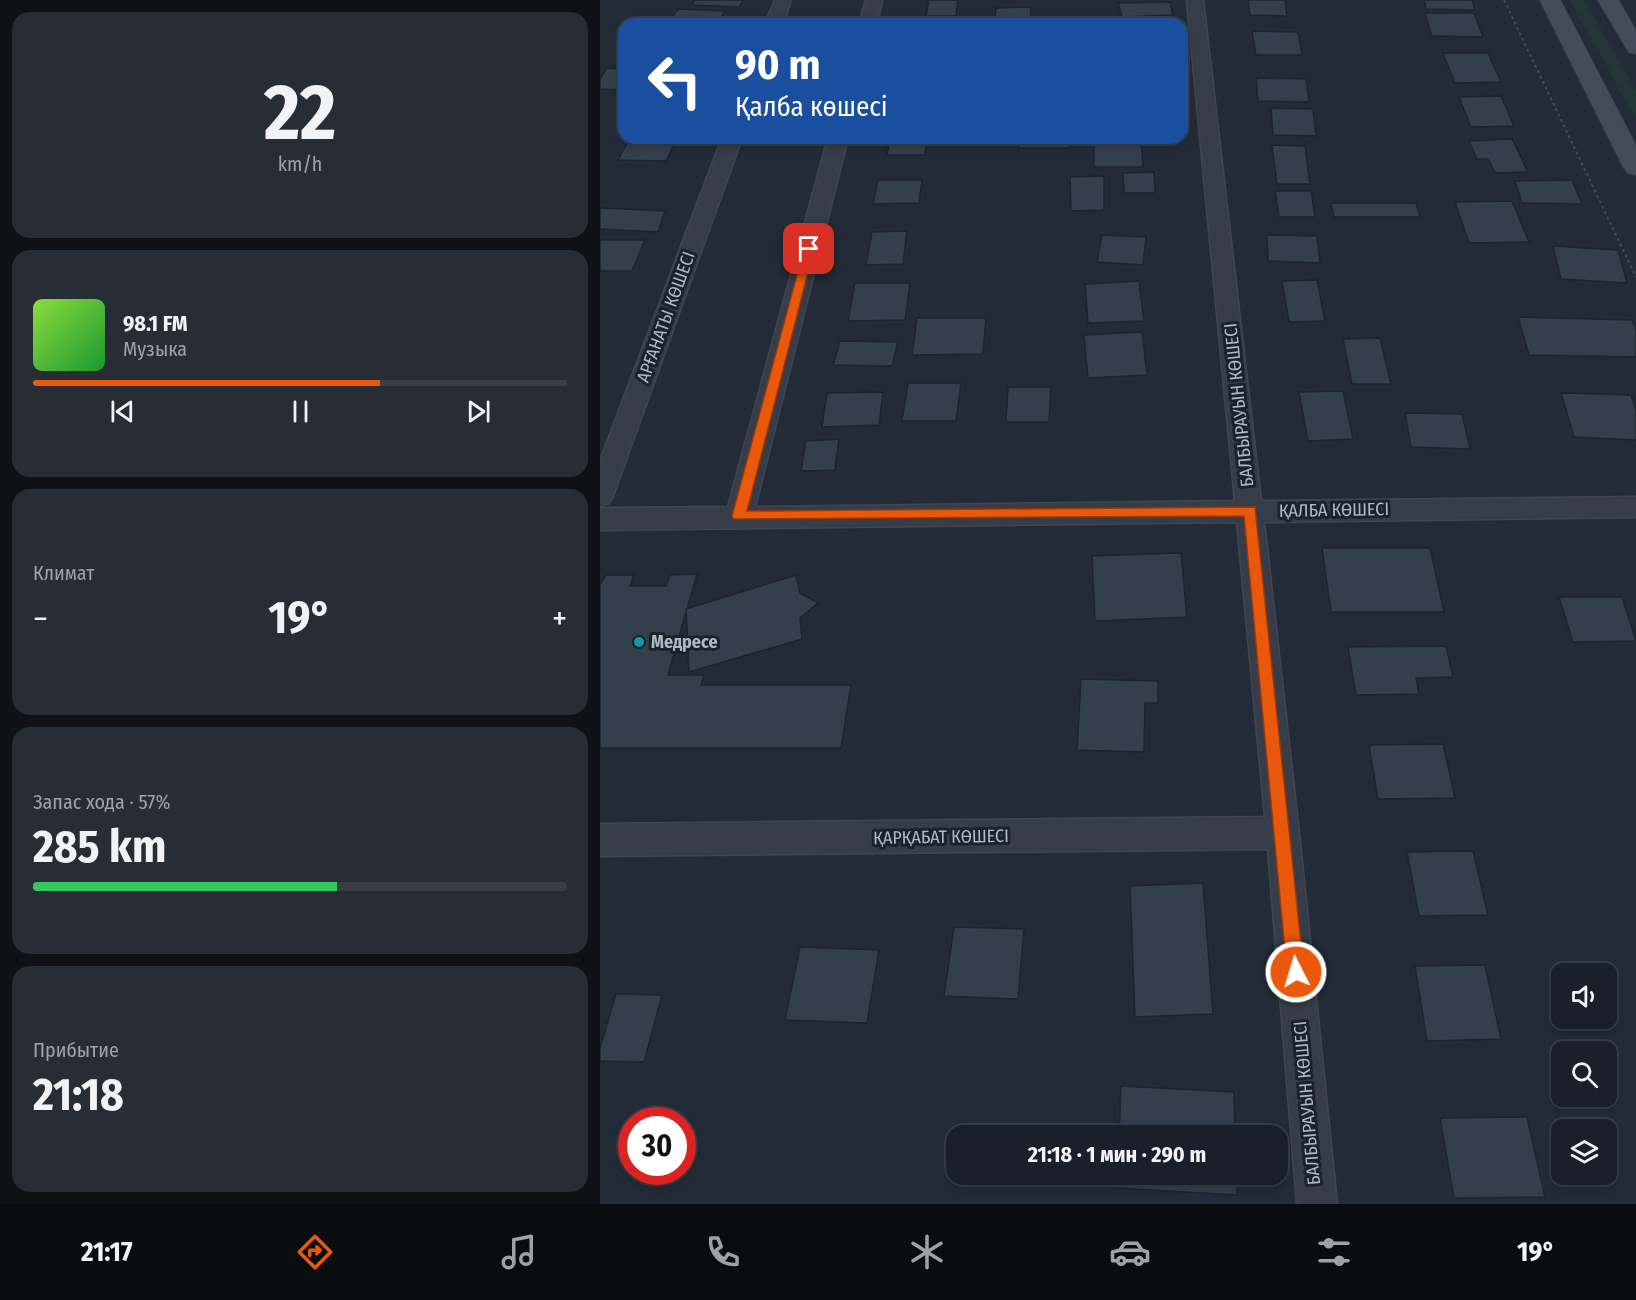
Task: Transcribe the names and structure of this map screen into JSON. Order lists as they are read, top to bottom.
{
  "streets": {
    "street": [
      "АРҒАНАТЫ КӨШЕСІ",
      "БАЛБЫРАУЫН КӨШЕСІ",
      "ҚАЛБА КӨШЕСІ",
      "ҚАРҚАБАТ КӨШЕСІ"
    ]
  },
  "crossings": [
    ["БАЛБЫРАУЫН КӨШЕСІ", "ҚАЛБА КӨШЕСІ"],
    ["БАЛБЫРАУЫН КӨШЕСІ", "ҚАРҚАБАТ КӨШЕСІ"]
  ],
  "places": ["Медресе"],
  "page": {
    "tile": [
      ["22", "km/h"],
      "Климат",
      ["Запас хода · 57%", "285 km"],
      ["Прибытие", "21:18"]
    ],
    "turn": ["90 m", "Қалба көшесі"],
    "song": ["98.1 FM", "Музыка"],
    "heat": ["−", "19°", "+"],
    "limit": "30",
    "trip": "21:18 · 1 мин · 290 m",
    "tabs": ["21:17", "19°"]
  }
}
